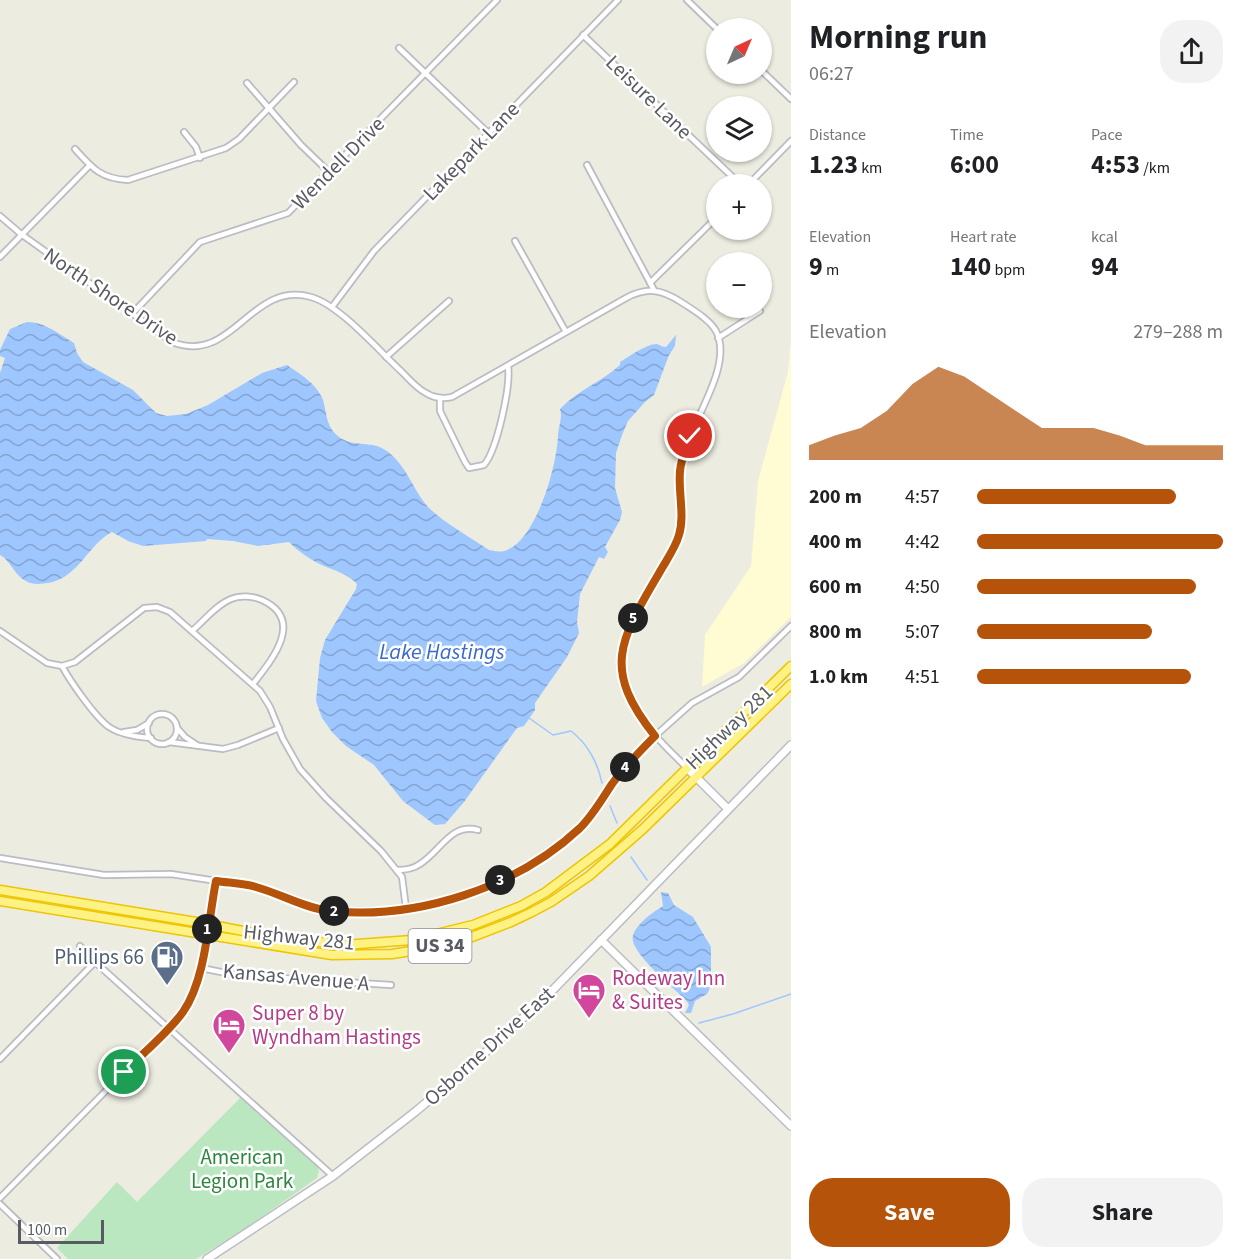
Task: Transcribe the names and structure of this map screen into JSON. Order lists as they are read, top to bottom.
{
  "streets": {
    "highway": ["Highway 281", "US 34"],
    "street": [
      "Leisure Lane",
      "Lakepark Lane",
      "Wendell Drive",
      "North Shore Drive",
      "Kansas Avenue A",
      "Osborne Drive East"
    ]
  },
  "crossings": [
    ["Leisure Lane", "Lakepark Lane"],
    ["Lakepark Lane", "North Shore Drive"],
    ["Wendell Drive", "North Shore Drive"]
  ],
  "water": ["Lake Hastings"],
  "parks": ["American Legion Park"],
  "places": {
    "fuel station": ["Phillips 66"],
    "hotel": ["Rodeway Inn & Suites", "Super 8 by Wyndham Hastings"]
  },
  "scale_bar": "100 m",
  "north": "top right",
  "page": {
    "heading": ["Morning run", "06:27"],
    "map_buttons": ["+", "−"],
    "stats": [
      ["Distance", "1.23 km"],
      ["Time", "6:00"],
      ["Pace", "4:53 /km"],
      ["Elevation", "9 m"],
      ["Heart rate", "140 bpm"],
      ["kcal", "94"]
    ],
    "chart": ["Elevation", "279–288 m"],
    "list": [
      {
        "name": "200 m",
        "note": "4:57"
      },
      {
        "name": "400 m",
        "note": "4:42"
      },
      {
        "name": "600 m",
        "note": "4:50"
      },
      {
        "name": "800 m",
        "note": "5:07"
      },
      {
        "name": "1.0 km",
        "note": "4:51"
      }
    ],
    "pins": [
      "5",
      "4",
      "3",
      "2",
      "1"
    ],
    "buttons": ["Save", "Share"],
    "scale": "100 m"
  }
}
